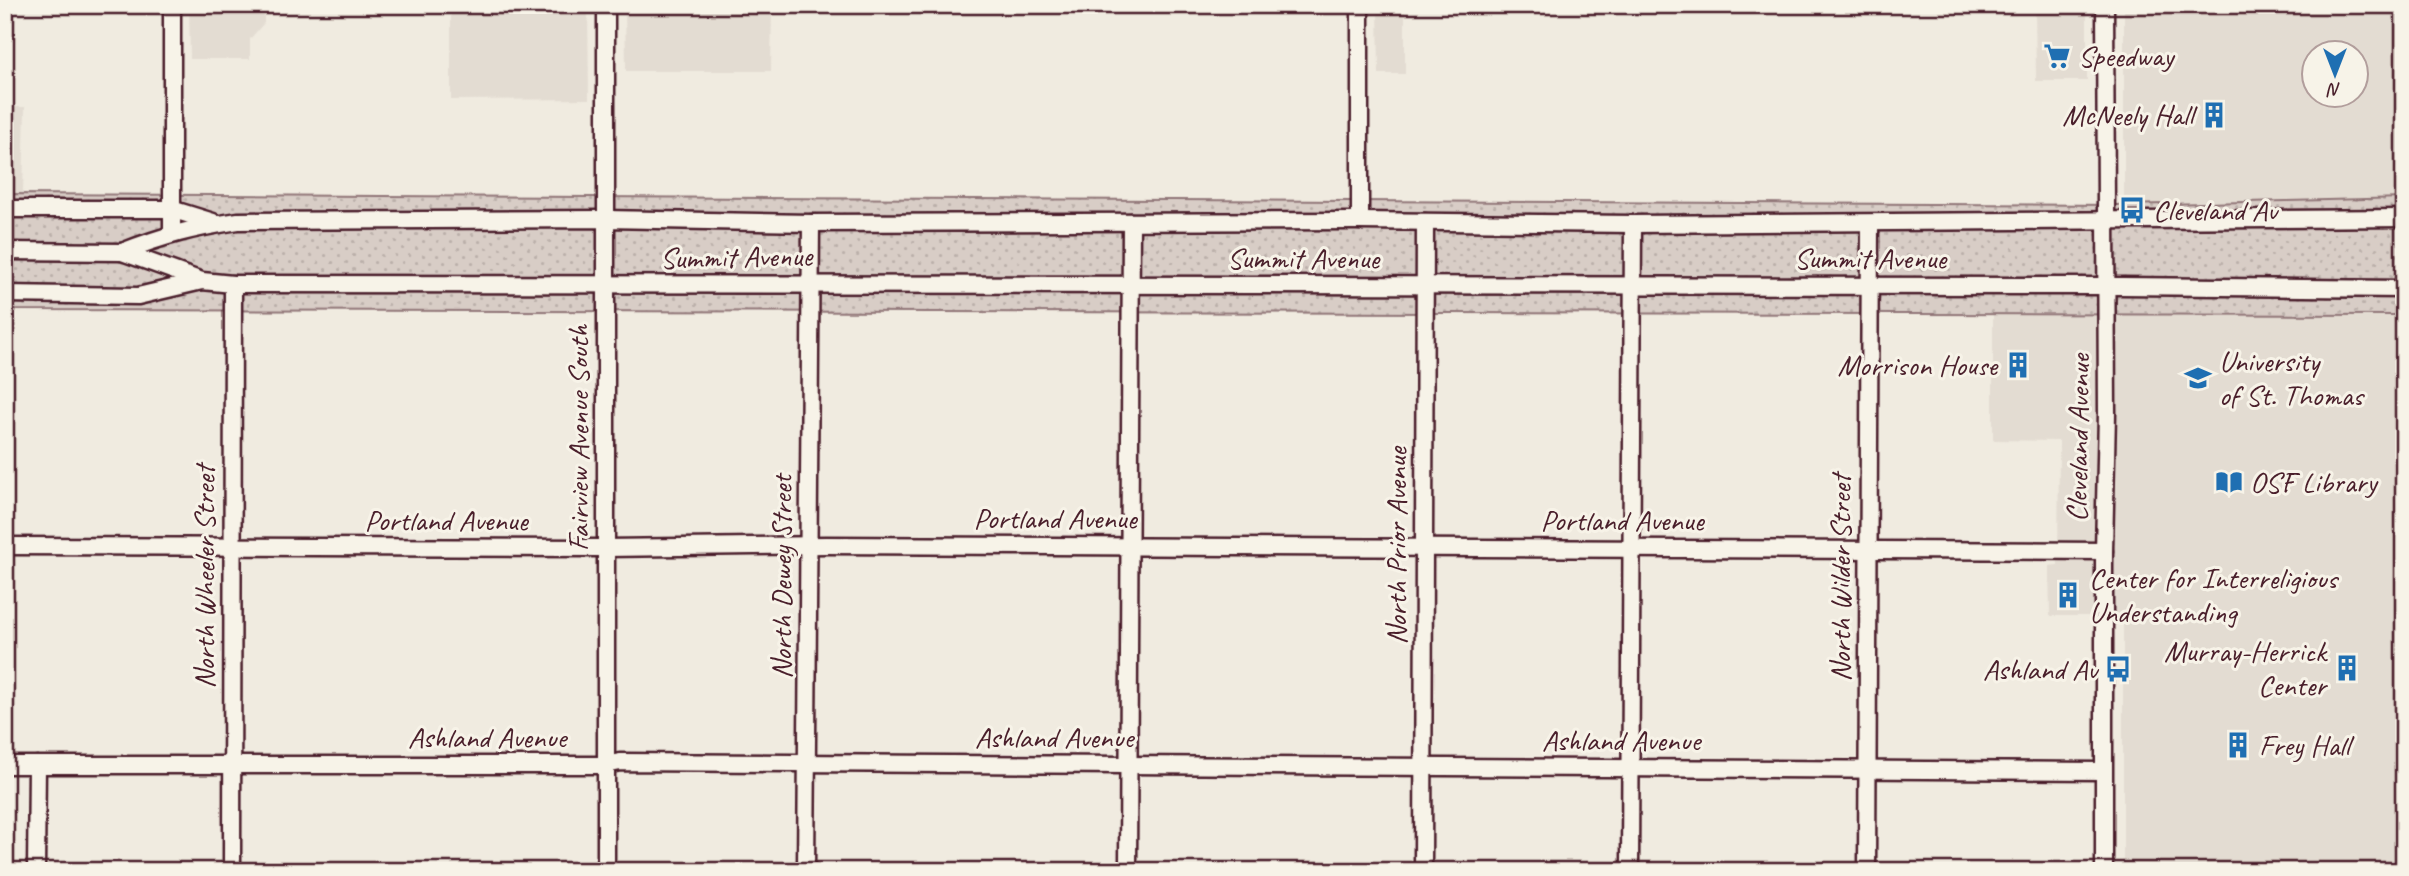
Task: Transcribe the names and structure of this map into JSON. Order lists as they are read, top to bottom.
{
  "streets": {
    "street": [
      "Summit Avenue",
      "Fairview Avenue South",
      "Cleveland Avenue",
      "Portland Avenue",
      "North Prior Avenue",
      "North Wheeler Street",
      "North Dewey Street",
      "North Wilder Street",
      "Ashland Avenue"
    ]
  },
  "crossings": [
    ["Summit Avenue", "Fairview Avenue South"],
    ["Summit Avenue", "Cleveland Avenue"],
    ["Summit Avenue", "North Prior Avenue"],
    ["Summit Avenue", "North Wheeler Street"],
    ["Summit Avenue", "North Dewey Street"],
    ["Summit Avenue", "North Wilder Street"],
    ["Fairview Avenue South", "Portland Avenue"],
    ["Fairview Avenue South", "Ashland Avenue"],
    ["Cleveland Avenue", "Portland Avenue"],
    ["Cleveland Avenue", "Ashland Avenue"],
    ["Portland Avenue", "North Prior Avenue"],
    ["Portland Avenue", "North Wheeler Street"],
    ["Portland Avenue", "North Dewey Street"],
    ["Portland Avenue", "North Wilder Street"],
    ["North Prior Avenue", "Ashland Avenue"],
    ["North Wheeler Street", "Ashland Avenue"],
    ["North Dewey Street", "Ashland Avenue"],
    ["North Wilder Street", "Ashland Avenue"]
  ],
  "places": {
    "supermarket": ["Speedway"],
    "building": [
      "McNeely Hall",
      "Morrison House",
      "Center for Interreligious Understanding",
      "Murray-Herrick Center",
      "Frey Hall"
    ],
    "bus stop": ["Cleveland Av", "Ashland Av"],
    "school or university": ["University of St. Thomas"],
    "library": ["OSF Library"]
  },
  "north": "bottom"
}
